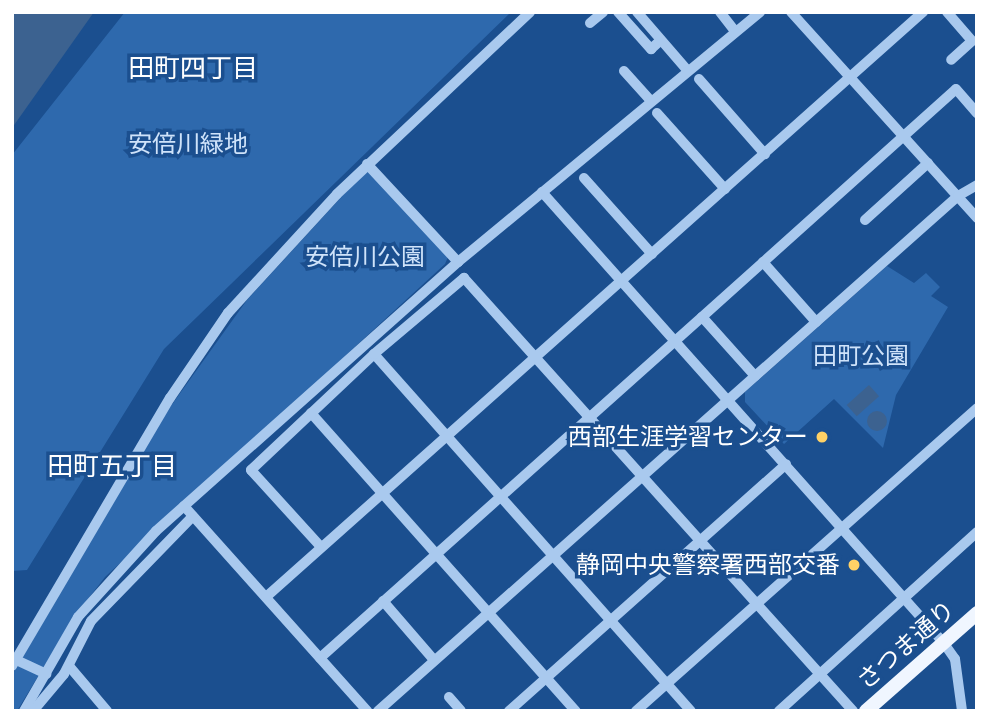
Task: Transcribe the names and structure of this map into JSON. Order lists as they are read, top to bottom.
{
  "streets": {
    "main road": ["さつま通り"]
  },
  "districts": ["田町四丁目", "田町五丁目"],
  "parks": ["安倍川緑地", "安倍川公園", "田町公園"],
  "places": ["西部生涯学習センター", "静岡中央警察署西部交番"]
}
